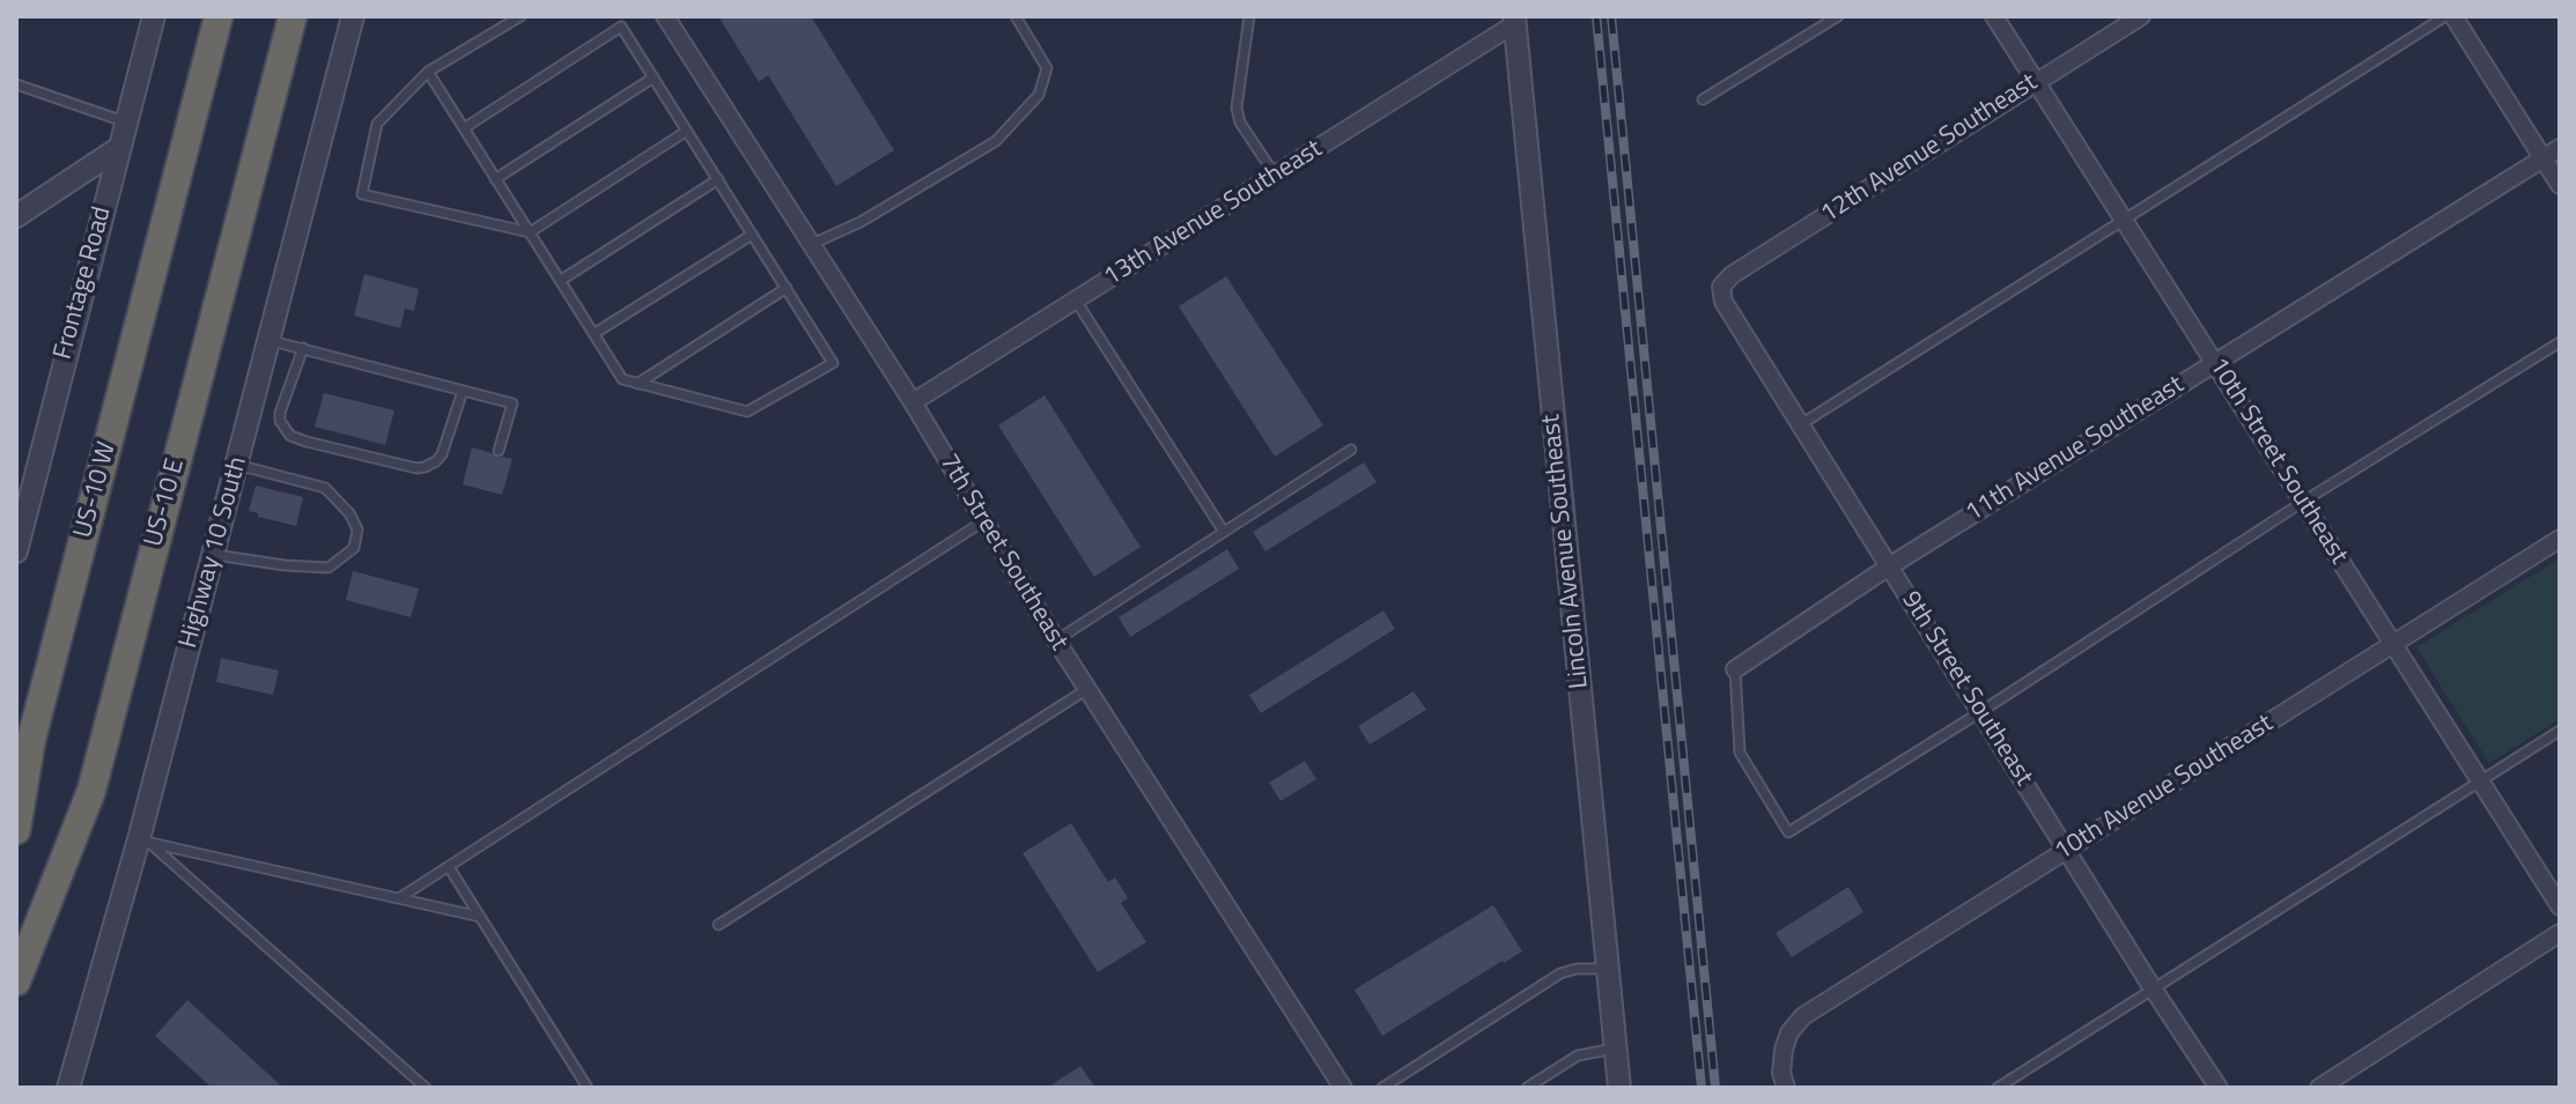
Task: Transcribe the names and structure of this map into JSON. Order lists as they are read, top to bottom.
{
  "streets": {
    "highway": ["US-10 W", "US-10 E"],
    "street": [
      "12th Avenue Southeast",
      "13th Avenue Southeast",
      "Frontage Road",
      "11th Avenue Southeast",
      "10th Street Southeast",
      "Lincoln Avenue Southeast",
      "Highway 10 South",
      "7th Street Southeast",
      "9th Street Southeast",
      "10th Avenue Southeast"
    ]
  },
  "crossings": [
    ["12th Avenue Southeast", "10th Street Southeast"],
    ["12th Avenue Southeast", "9th Street Southeast"],
    ["13th Avenue Southeast", "Lincoln Avenue Southeast"],
    ["13th Avenue Southeast", "7th Street Southeast"],
    ["11th Avenue Southeast", "10th Street Southeast"],
    ["11th Avenue Southeast", "9th Street Southeast"],
    ["10th Street Southeast", "10th Avenue Southeast"],
    ["9th Street Southeast", "10th Avenue Southeast"]
  ]
}
